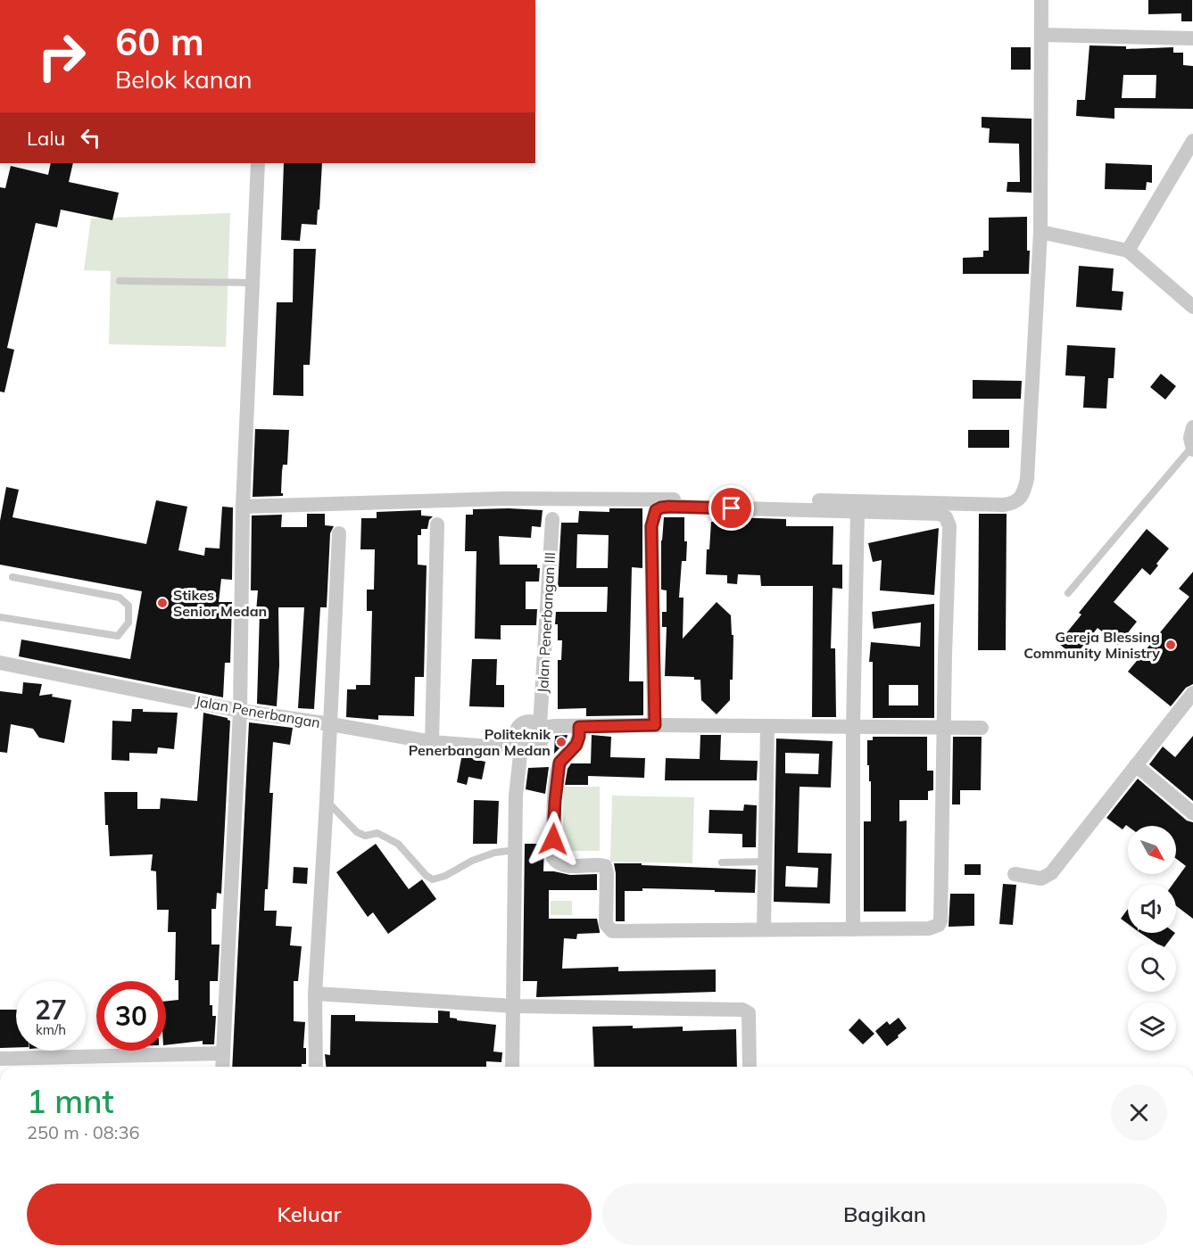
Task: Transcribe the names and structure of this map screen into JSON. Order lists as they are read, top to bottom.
{
  "streets": {
    "street": ["Jalan Penerbangan III", "Jalan Penerbangan"]
  },
  "crossings": [
    ["Jalan Penerbangan III", "Jalan Penerbangan"]
  ],
  "places": ["Stikes Senior Medan", "Gereja Blessing Community Ministry", "Politeknik Penerbangan Medan"],
  "north": "bottom right",
  "page": {
    "turn": ["60 m", "Belok kanan"],
    "then": "Lalu",
    "speed": "27 km/h",
    "limit": "30",
    "heading": ["1 mnt", "250 m · 08:36"],
    "buttons": ["Keluar", "Bagikan"]
  }
}
